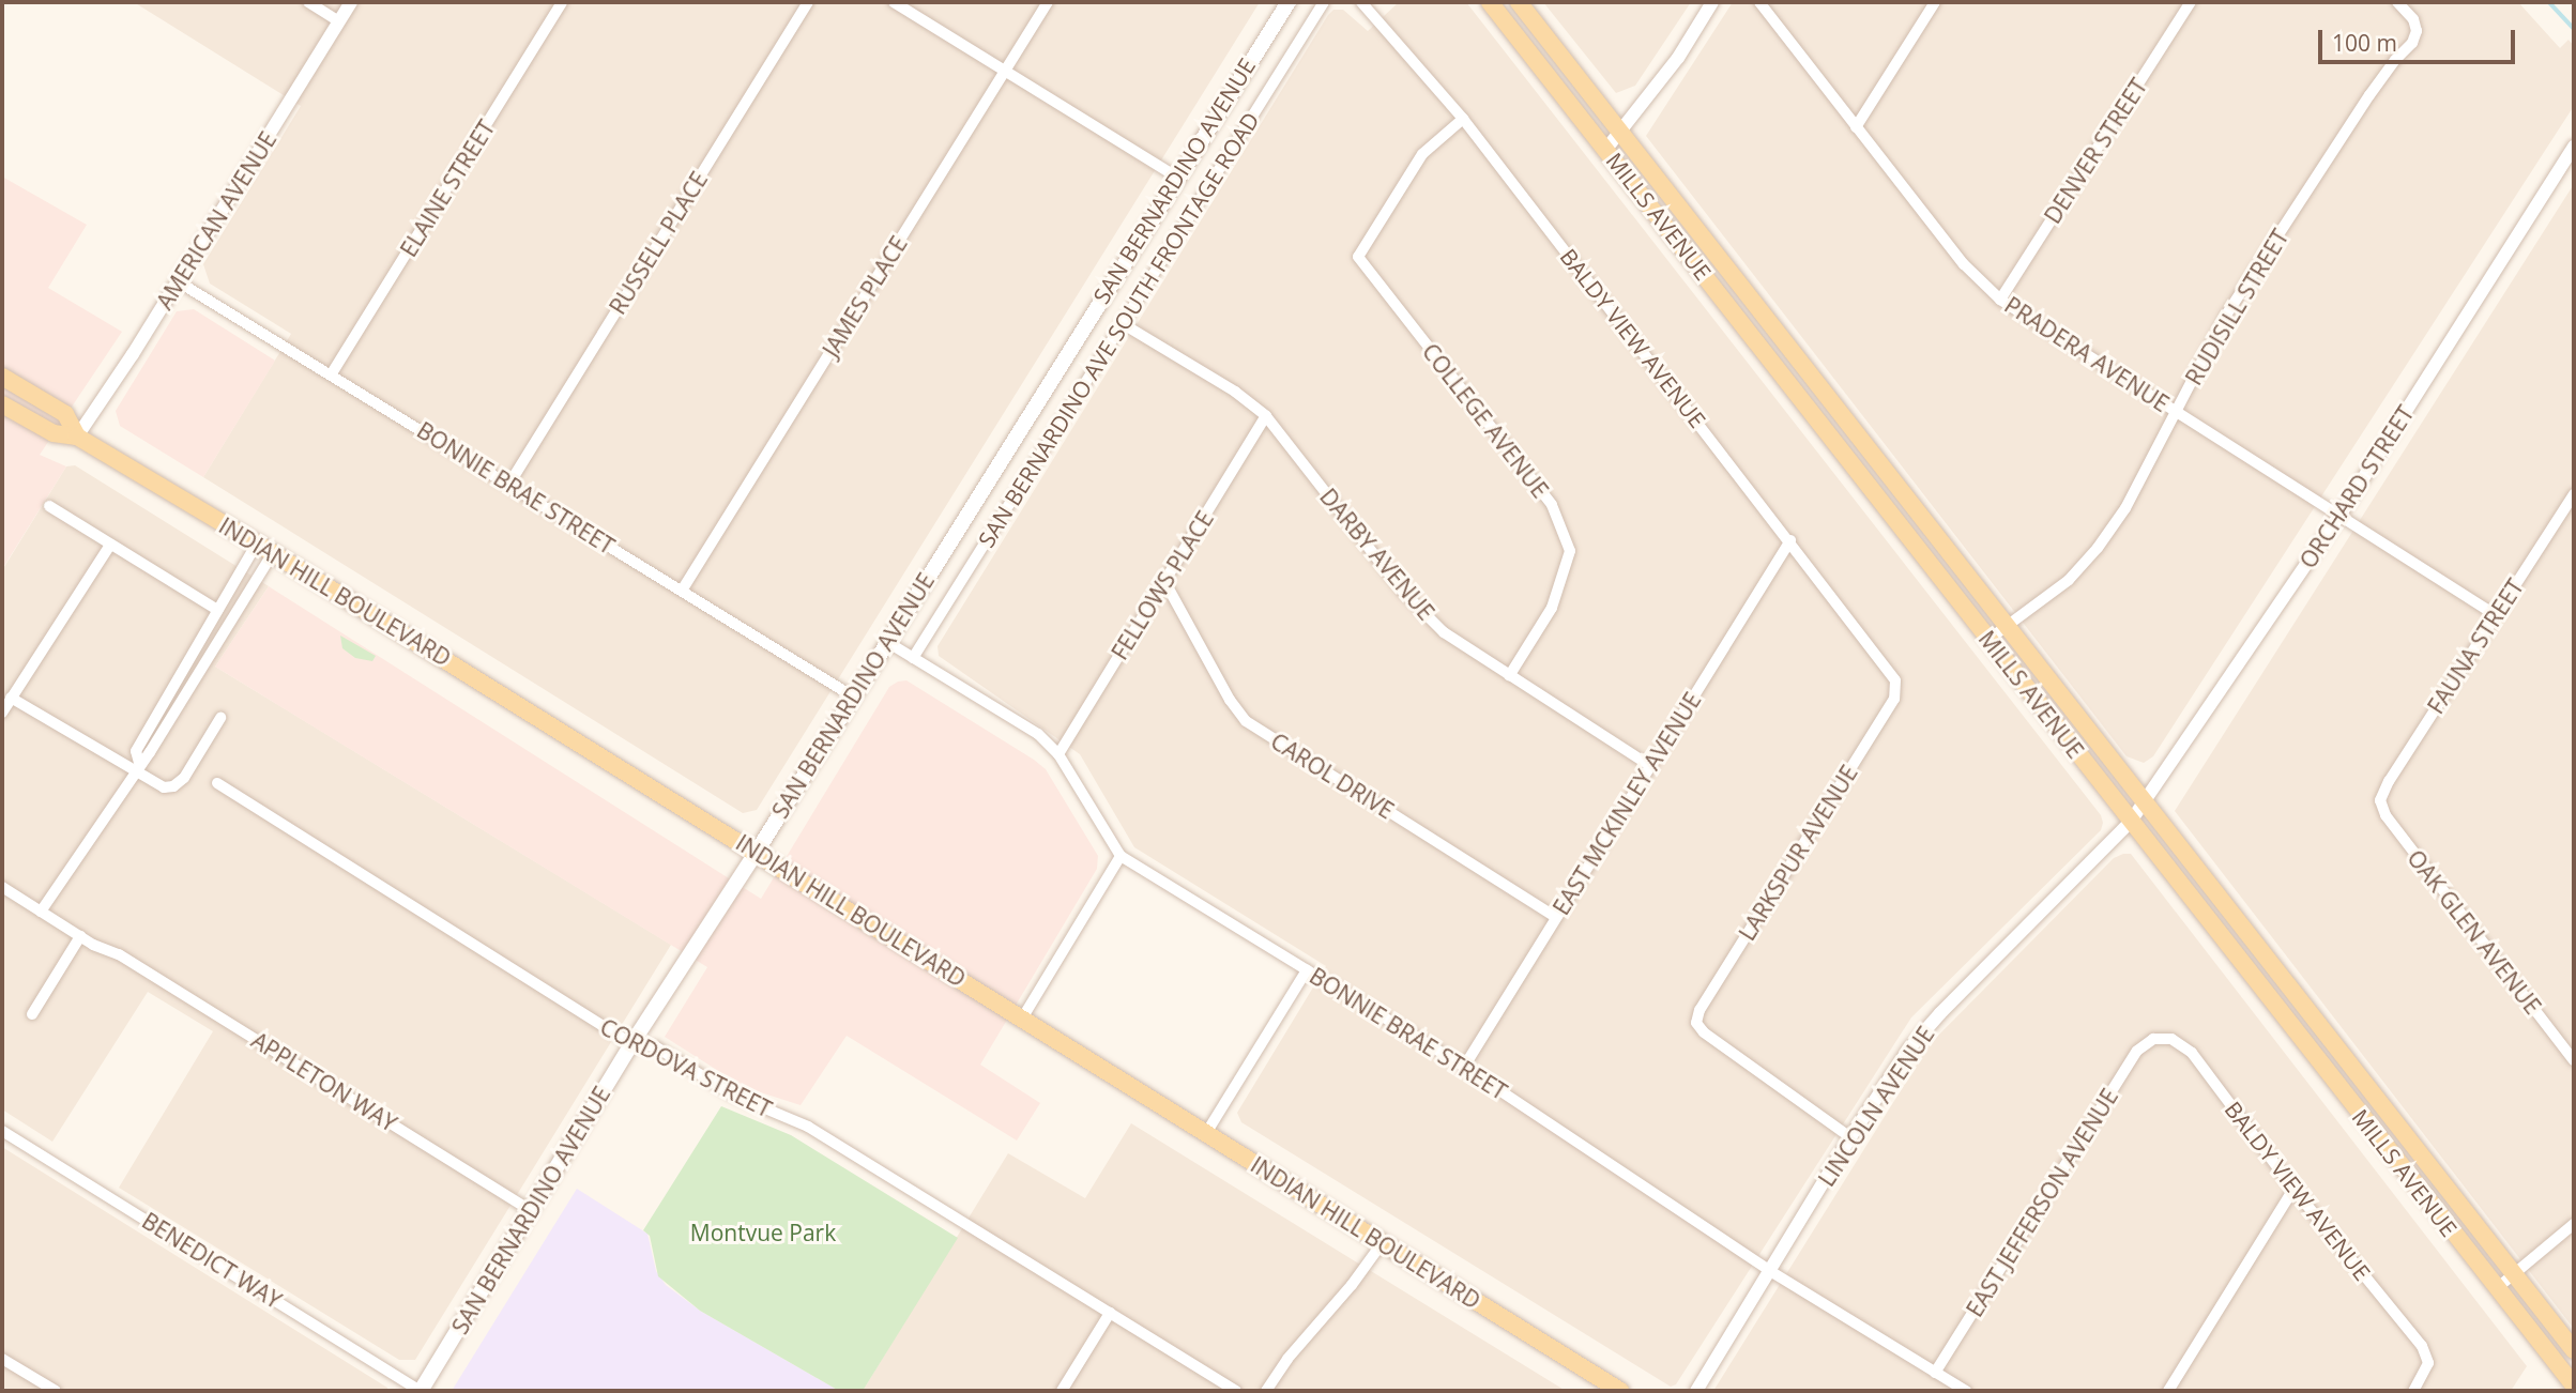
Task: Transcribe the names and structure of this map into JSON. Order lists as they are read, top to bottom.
{
  "streets": {
    "main road": ["SAN BERNARDINO AVENUE", "MILLS AVENUE", "INDIAN HILL BOULEVARD"],
    "street": [
      "DENVER STREET",
      "ELAINE STREET",
      "AMERICAN AVENUE",
      "RUSSELL PLACE",
      "JAMES PLACE",
      "RUDISILL STREET",
      "SAN BERNARDINO AVE SOUTH FRONTAGE ROAD",
      "BALDY VIEW AVENUE",
      "PRADERA AVENUE",
      "COLLEGE AVENUE",
      "ORCHARD STREET",
      "BONNIE BRAE STREET",
      "DARBY AVENUE",
      "FELLOWS PLACE",
      "FAUNA STREET",
      "CAROL DRIVE",
      "EAST MCKINLEY AVENUE",
      "LARKSPUR AVENUE",
      "OAK GLEN AVENUE",
      "CORDOVA STREET",
      "APPLETON WAY",
      "LINCOLN AVENUE",
      "EAST JEFFERSON AVENUE",
      "BENEDICT WAY"
    ]
  },
  "crossings": [
    ["DENVER STREET", "PRADERA AVENUE"],
    ["SAN BERNARDINO AVENUE", "BONNIE BRAE STREET"],
    ["SAN BERNARDINO AVENUE", "INDIAN HILL BOULEVARD"],
    ["SAN BERNARDINO AVENUE", "CORDOVA STREET"],
    ["SAN BERNARDINO AVENUE", "APPLETON WAY"],
    ["SAN BERNARDINO AVENUE", "BENEDICT WAY"],
    ["ELAINE STREET", "BONNIE BRAE STREET"],
    ["MILLS AVENUE", "RUDISILL STREET"],
    ["MILLS AVENUE", "ORCHARD STREET"],
    ["MILLS AVENUE", "LINCOLN AVENUE"],
    ["AMERICAN AVENUE", "BONNIE BRAE STREET"],
    ["AMERICAN AVENUE", "INDIAN HILL BOULEVARD"],
    ["RUSSELL PLACE", "BONNIE BRAE STREET"],
    ["JAMES PLACE", "BONNIE BRAE STREET"],
    ["RUDISILL STREET", "PRADERA AVENUE"],
    ["SAN BERNARDINO AVE SOUTH FRONTAGE ROAD", "BONNIE BRAE STREET"],
    ["SAN BERNARDINO AVE SOUTH FRONTAGE ROAD", "DARBY AVENUE"],
    ["BALDY VIEW AVENUE", "COLLEGE AVENUE"],
    ["BALDY VIEW AVENUE", "EAST MCKINLEY AVENUE"],
    ["BALDY VIEW AVENUE", "LARKSPUR AVENUE"],
    ["BALDY VIEW AVENUE", "EAST JEFFERSON AVENUE"],
    ["PRADERA AVENUE", "ORCHARD STREET"],
    ["PRADERA AVENUE", "FAUNA STREET"],
    ["COLLEGE AVENUE", "DARBY AVENUE"],
    ["ORCHARD STREET", "LINCOLN AVENUE"],
    ["BONNIE BRAE STREET", "FELLOWS PLACE"],
    ["BONNIE BRAE STREET", "EAST MCKINLEY AVENUE"],
    ["BONNIE BRAE STREET", "LINCOLN AVENUE"],
    ["BONNIE BRAE STREET", "EAST JEFFERSON AVENUE"],
    ["DARBY AVENUE", "FELLOWS PLACE"],
    ["DARBY AVENUE", "EAST MCKINLEY AVENUE"],
    ["FELLOWS PLACE", "CAROL DRIVE"],
    ["FAUNA STREET", "OAK GLEN AVENUE"],
    ["CAROL DRIVE", "EAST MCKINLEY AVENUE"],
    ["LARKSPUR AVENUE", "LINCOLN AVENUE"]
  ],
  "parks": ["Montvue Park"],
  "scale_bar": "100 m"
}
